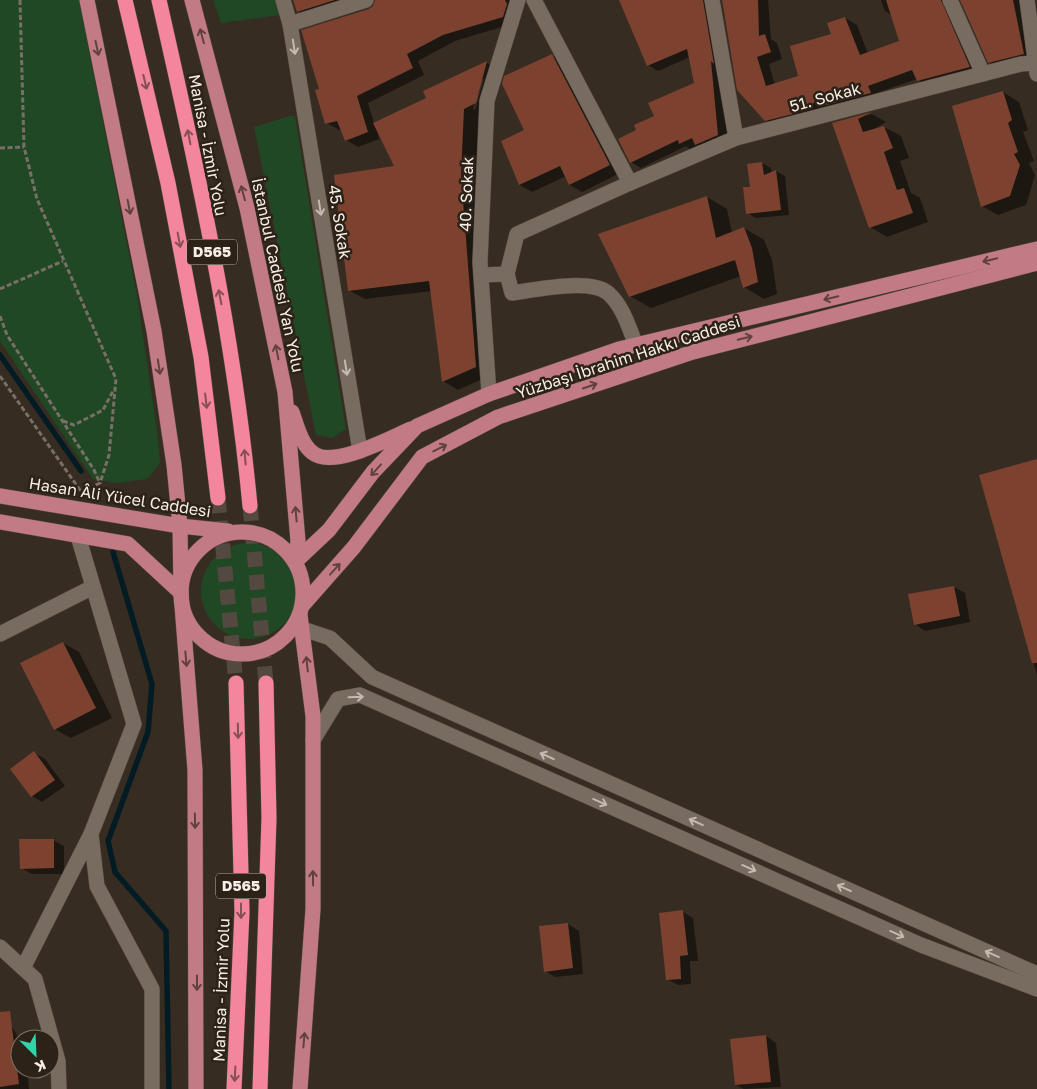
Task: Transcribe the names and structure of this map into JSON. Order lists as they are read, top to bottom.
{
  "streets": {
    "highway": ["Manisa - İzmir Yolu", "D565"],
    "main road": ["İstanbul Caddesi Yan Yolu", "Yüzbaşı İbrahim Hakkı Caddesi", "Hasan Âli Yücel Caddesi"],
    "street": ["51. Sokak", "40. Sokak", "45. Sokak"]
  },
  "crossings": [
    ["40. Sokak", "Yüzbaşı İbrahim Hakkı Caddesi"],
    ["İstanbul Caddesi Yan Yolu", "Yüzbaşı İbrahim Hakkı Caddesi"],
    ["İstanbul Caddesi Yan Yolu", "Hasan Âli Yücel Caddesi"],
    ["Yüzbaşı İbrahim Hakkı Caddesi", "Hasan Âli Yücel Caddesi"]
  ],
  "one_way": ["45. Sokak"],
  "north": "bottom right"
}
